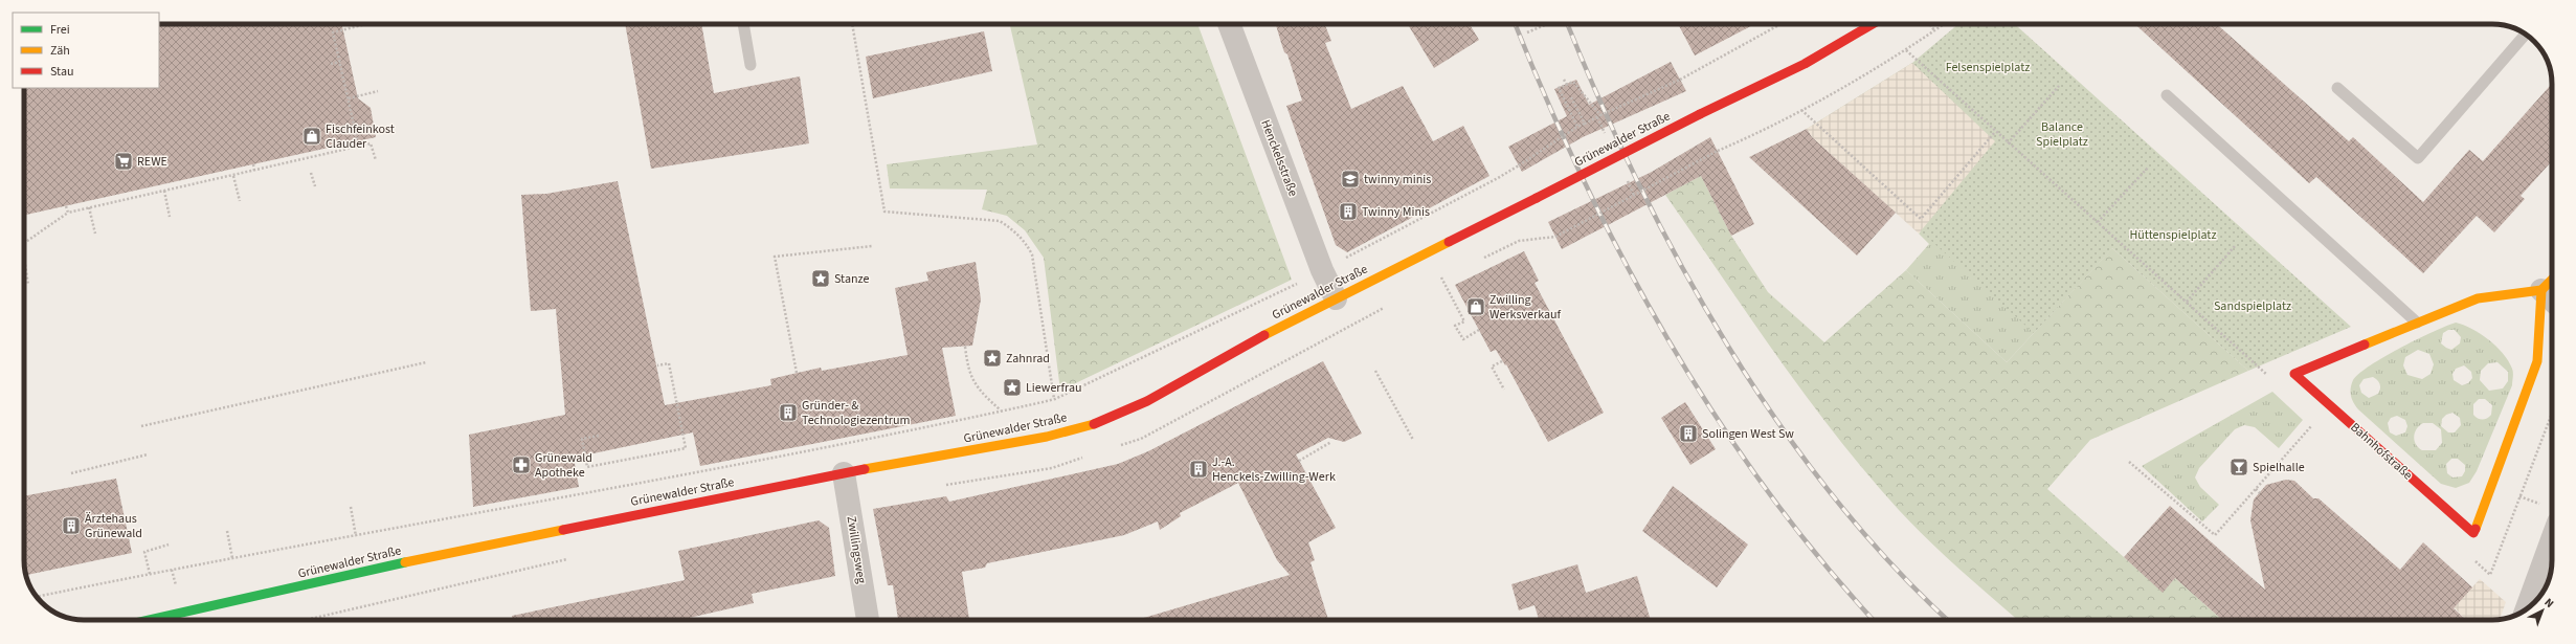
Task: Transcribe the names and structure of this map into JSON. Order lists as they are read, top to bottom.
{
  "streets": {
    "main road": ["Grünewalder Straße", "Bahnhofstraße"],
    "street": ["Henckelsstraße", "Zwillingsweg"]
  },
  "crossings": [
    ["Grünewalder Straße", "Henckelsstraße"],
    ["Grünewalder Straße", "Zwillingsweg"]
  ],
  "parks": [
    "Felsenspielplatz",
    "Balance Spielplatz",
    "Hüttenspielplatz",
    "Sandspielplatz"
  ],
  "places": {
    "shop": ["Fischfeinkost Clauder", "Zwilling Werksverkauf"],
    "supermarket": ["REWE"],
    "school or university": ["twinny minis"],
    "building": [
      "Twinny Minis",
      "Gründer- & Technologiezentrum",
      "Solingen West Sw",
      "J.-A. Henckels-Zwilling-Werk",
      "Ärztehaus Grünewald"
    ],
    "place": ["Stanze", "Zahnrad", "Liewerfrau"],
    "pharmacy": ["Grünewald Apotheke"],
    "bar": ["Spielhalle"]
  },
  "legend": ["Frei", "Zäh", "Stau"],
  "north": "top right"
}
